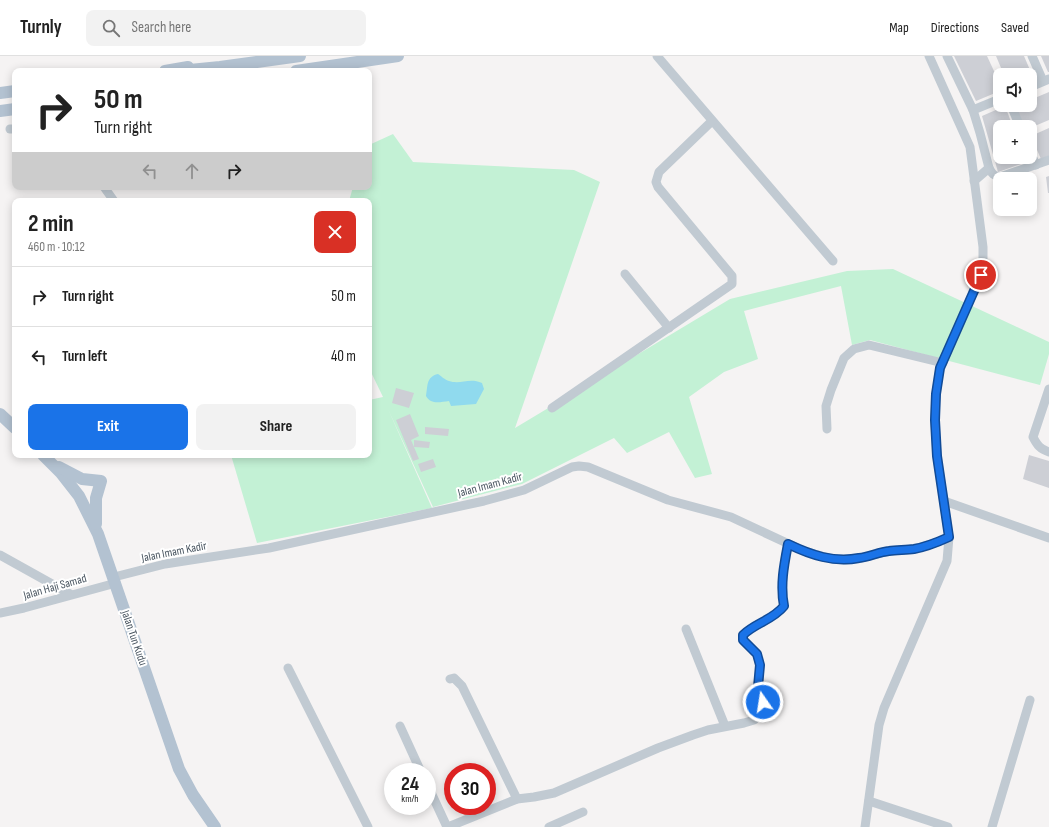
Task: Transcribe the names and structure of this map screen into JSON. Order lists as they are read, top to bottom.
{
  "streets": {
    "main road": ["Jalan Tun Kudu"],
    "street": ["Jalan Imam Kadir", "Jalan Haji Samad"]
  },
  "crossings": [
    ["Jalan Imam Kadir", "Jalan Haji Samad"],
    ["Jalan Imam Kadir", "Jalan Tun Kudu"],
    ["Jalan Haji Samad", "Jalan Tun Kudu"]
  ],
  "page": {
    "header": "Turnly",
    "search": "Search here",
    "nav": ["Map", "Directions", "Saved"],
    "map_buttons": ["+", "−"],
    "turn": ["50 m", "Turn right"],
    "heading": ["2 min", "460 m · 10:12"],
    "list": [
      {
        "name": "Turn right",
        "value": "50 m"
      },
      {
        "name": "Turn left",
        "value": "40 m"
      }
    ],
    "buttons": ["Exit", "Share"],
    "speed": "24 km/h",
    "limit": "30"
  }
}
